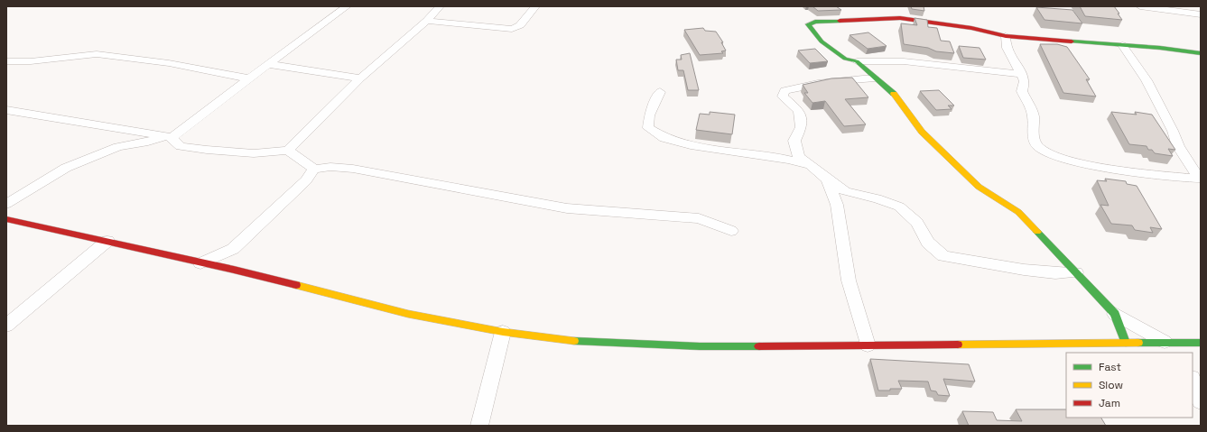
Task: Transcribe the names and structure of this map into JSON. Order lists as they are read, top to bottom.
{
  "legend": ["Fast", "Slow", "Jam"]
}
